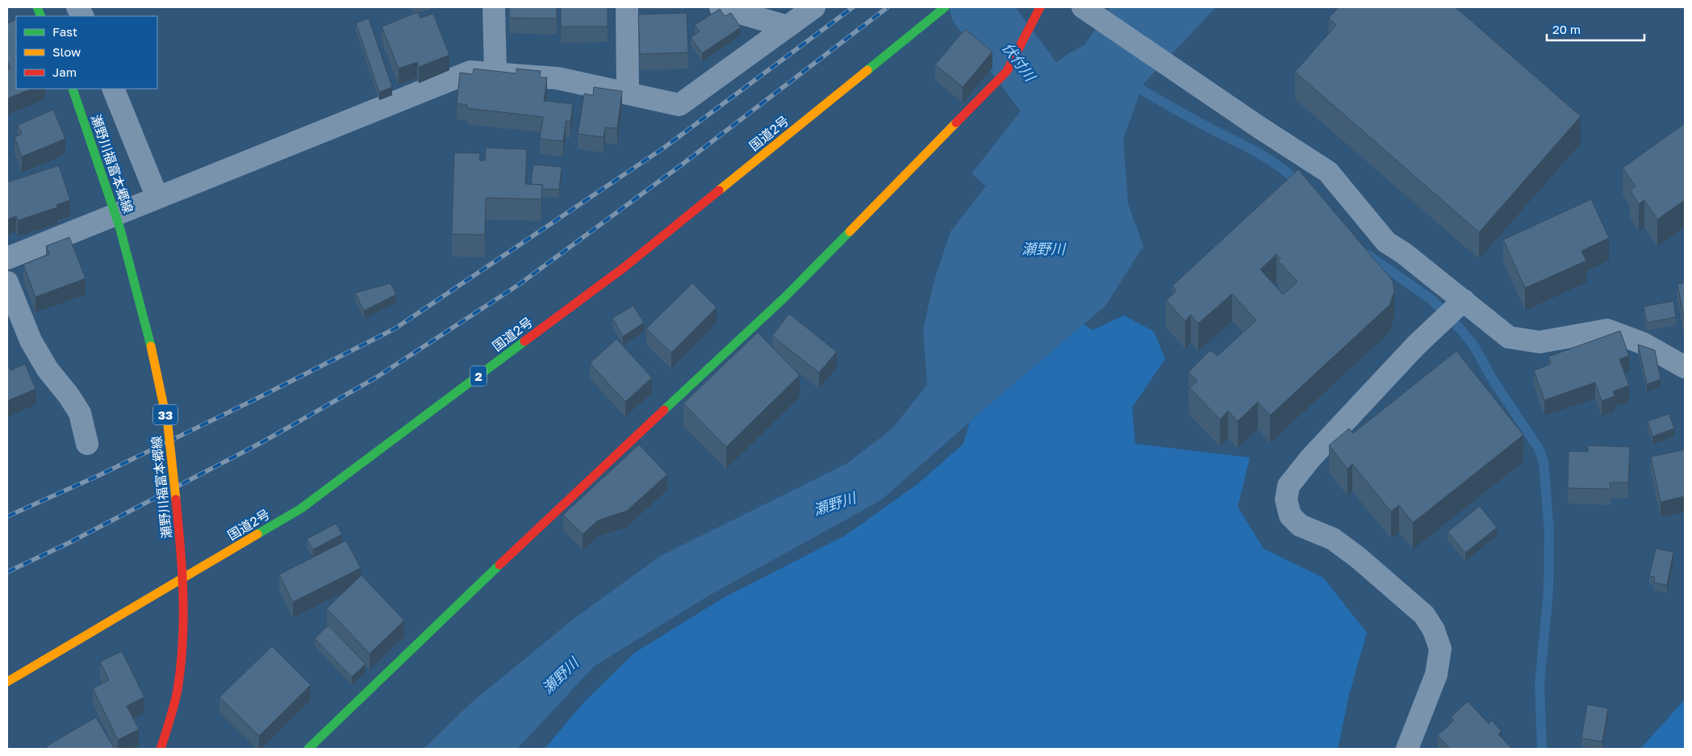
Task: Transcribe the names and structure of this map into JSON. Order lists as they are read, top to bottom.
{
  "streets": {
    "main road": [
      "国道2号",
      "瀬野川福富本郷線",
      "2",
      "33"
    ]
  },
  "water": ["伏付川", "瀬野川"],
  "legend": ["Fast", "Slow", "Jam"],
  "scale_bar": "20 m"
}
